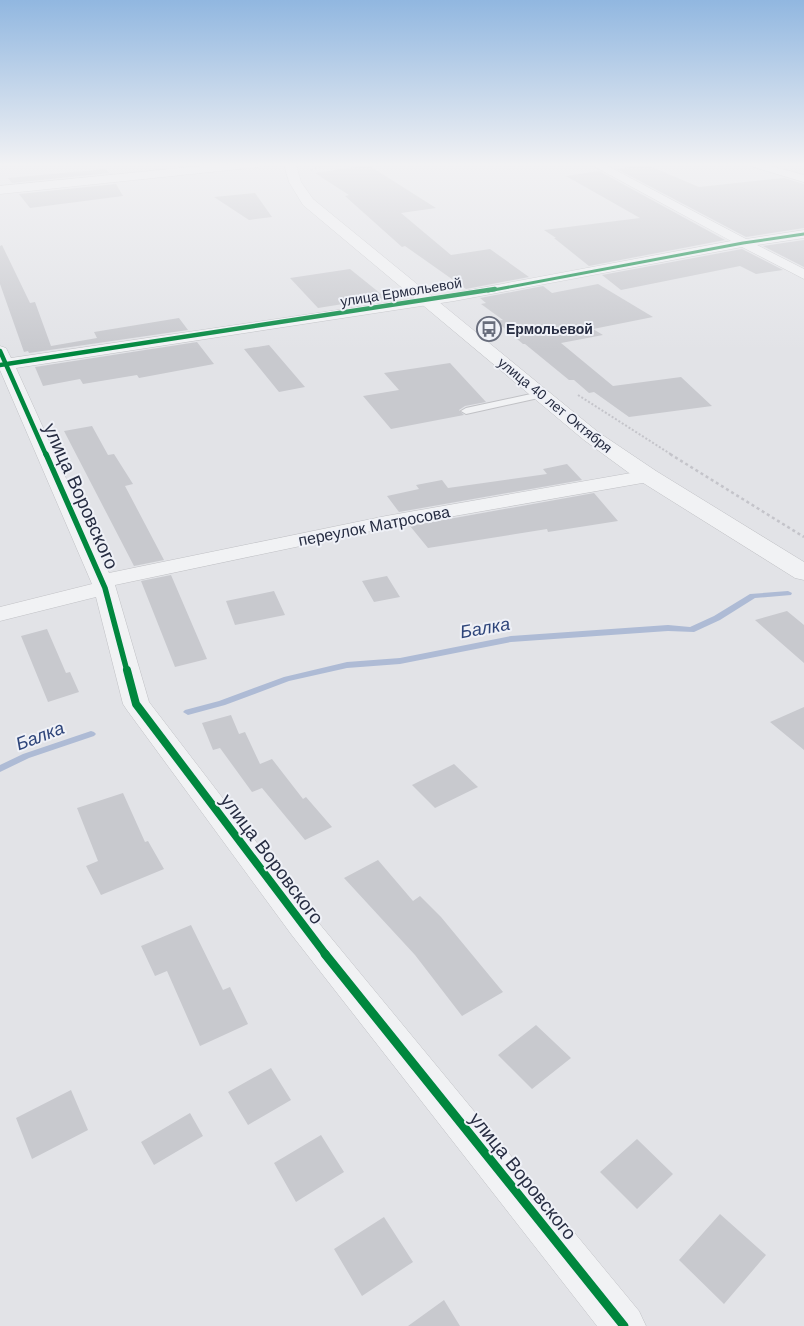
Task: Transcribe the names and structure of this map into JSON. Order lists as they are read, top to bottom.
{
  "streets": {
    "street": [
      "улица Ермольевой",
      "улица 40 лет Октября",
      "улица Воровского",
      "переулок Матросова"
    ]
  },
  "crossings": [
    ["улица Ермольевой", "улица 40 лет Октября"],
    ["улица Ермольевой", "улица Воровского"],
    ["улица 40 лет Октября", "переулок Матросова"],
    ["улица Воровского", "переулок Матросова"]
  ],
  "water": ["Балка"],
  "places": {
    "bus stop": ["Ермольевой"]
  }
}
